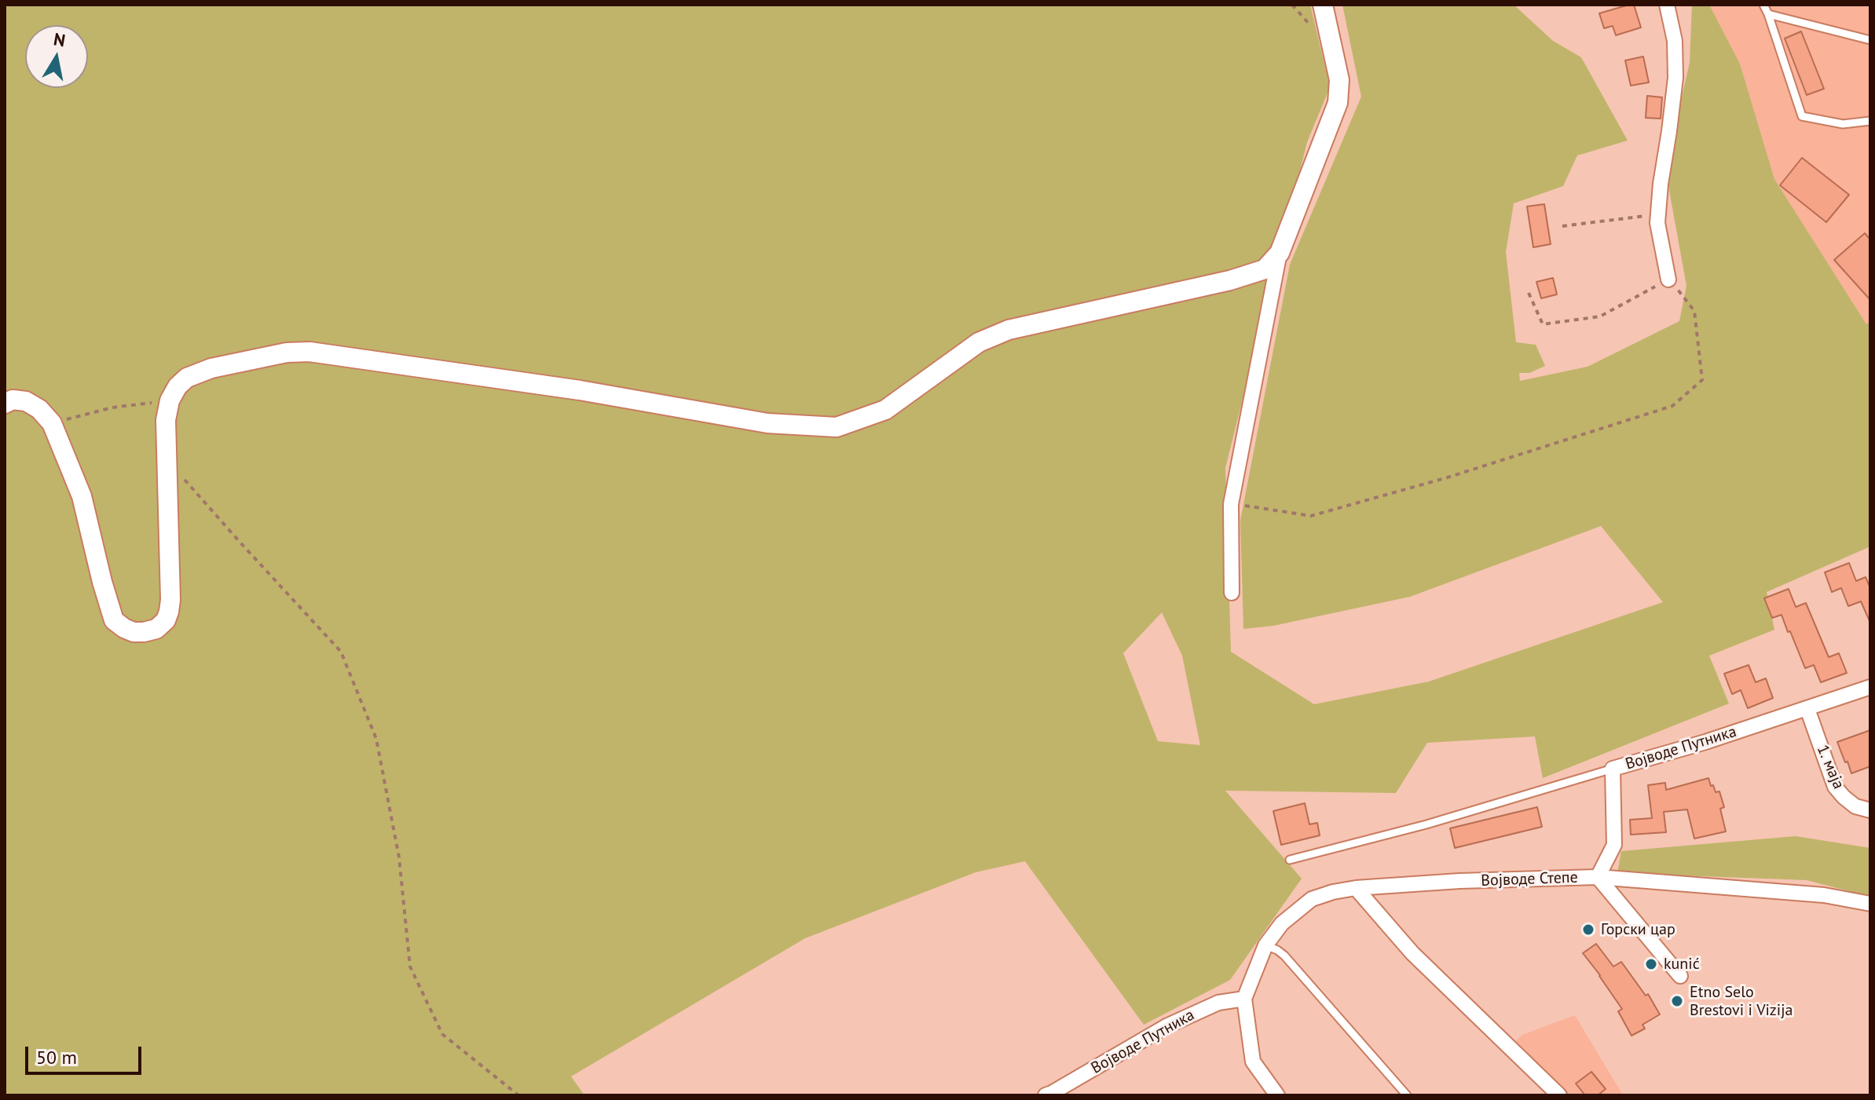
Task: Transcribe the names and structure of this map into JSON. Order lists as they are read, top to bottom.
{
  "streets": {
    "street": ["Војводе Путника", "1. маја", "Војводе Степе"]
  },
  "crossings": [
    ["Војводе Путника", "1. маја"],
    ["Војводе Путника", "Војводе Степе"]
  ],
  "places": ["Горски цар", "kunić", "Etno Selo Brestovi i Vizija"],
  "scale_bar": "50 m",
  "north": "top"
}
